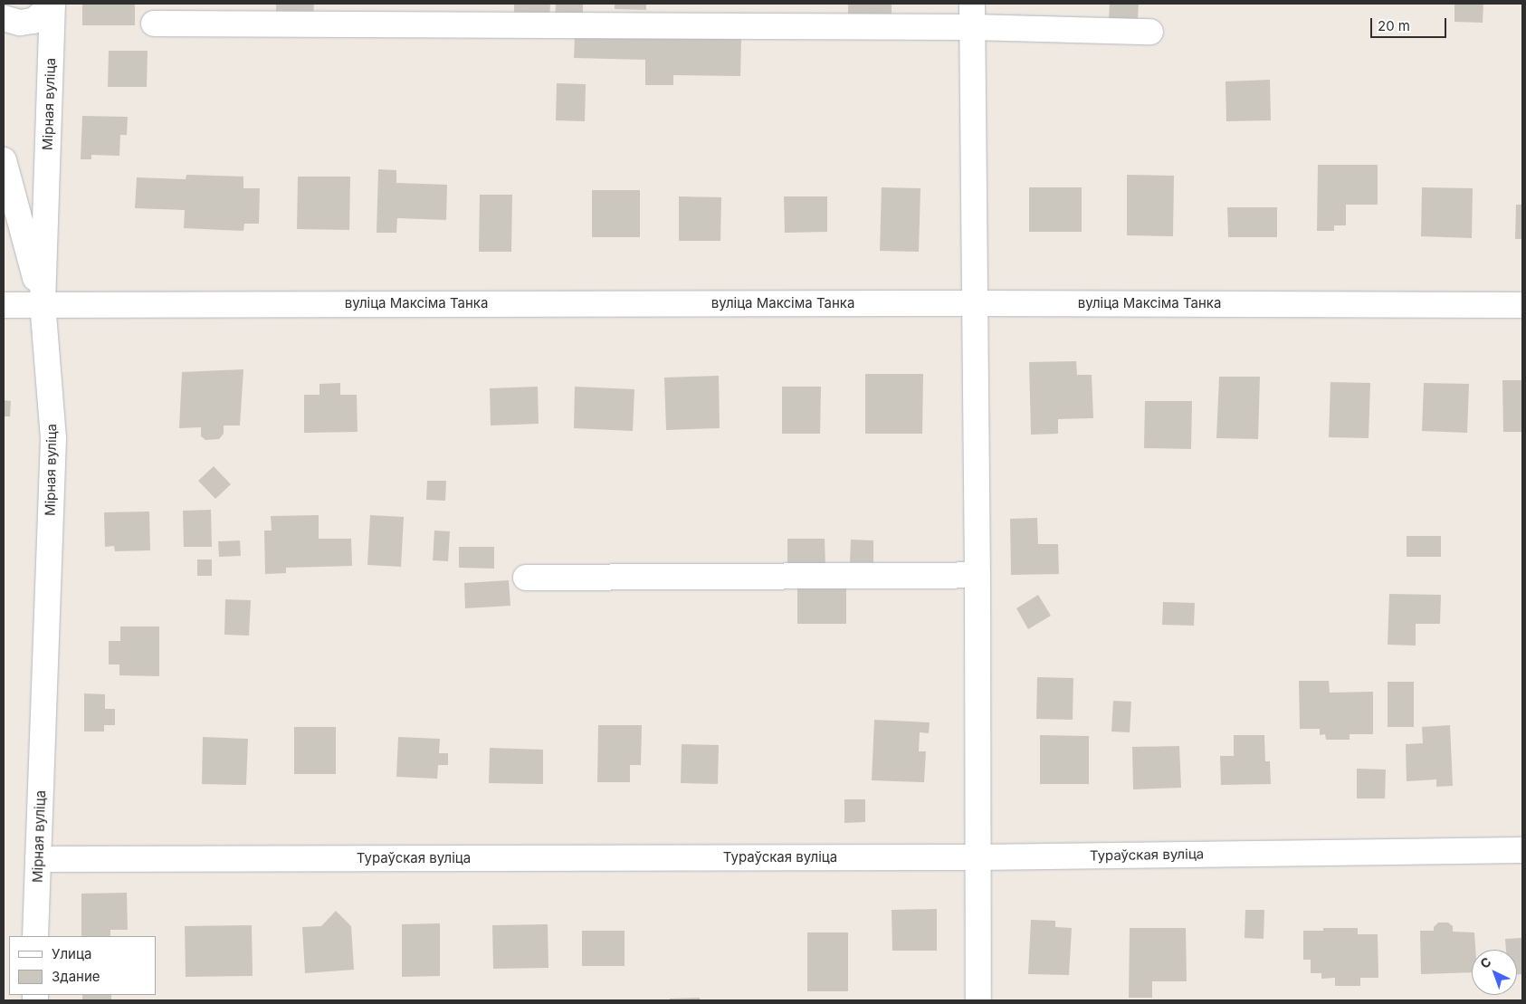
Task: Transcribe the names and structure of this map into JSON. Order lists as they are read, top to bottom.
{
  "streets": {
    "street": ["Мірная вуліца", "вуліца Максіма Танка", "Тураўская вуліца"]
  },
  "crossings": [
    ["Мірная вуліца", "вуліца Максіма Танка"],
    ["Мірная вуліца", "Тураўская вуліца"]
  ],
  "legend": ["Улица", "Здание"],
  "scale_bar": "20 m",
  "north": "top left"
}
